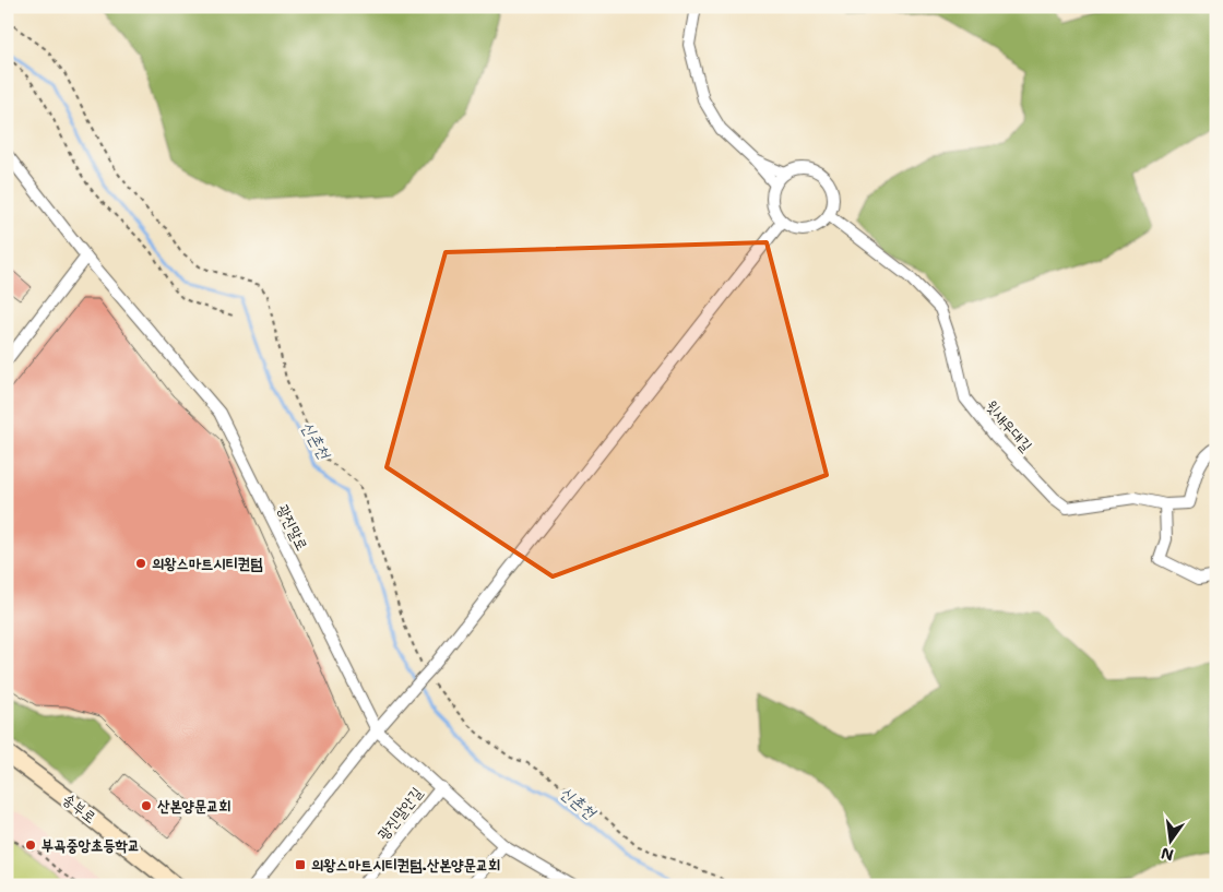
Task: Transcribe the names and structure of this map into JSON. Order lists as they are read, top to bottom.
{
  "streets": {
    "street": [
      "윗새우대길",
      "광진말로",
      "송부로",
      "광진말안길"
    ]
  },
  "crossings": [
    ["광진말로", "광진말안길"]
  ],
  "water": ["신촌천"],
  "places": {
    "other": ["의왕스마트시티퀀텀", "산본양문교회", "부곡중앙초등학교"],
    "transit": ["의왕스마트시티퀀텀.산본양문교회"]
  },
  "north": "bottom"
}
